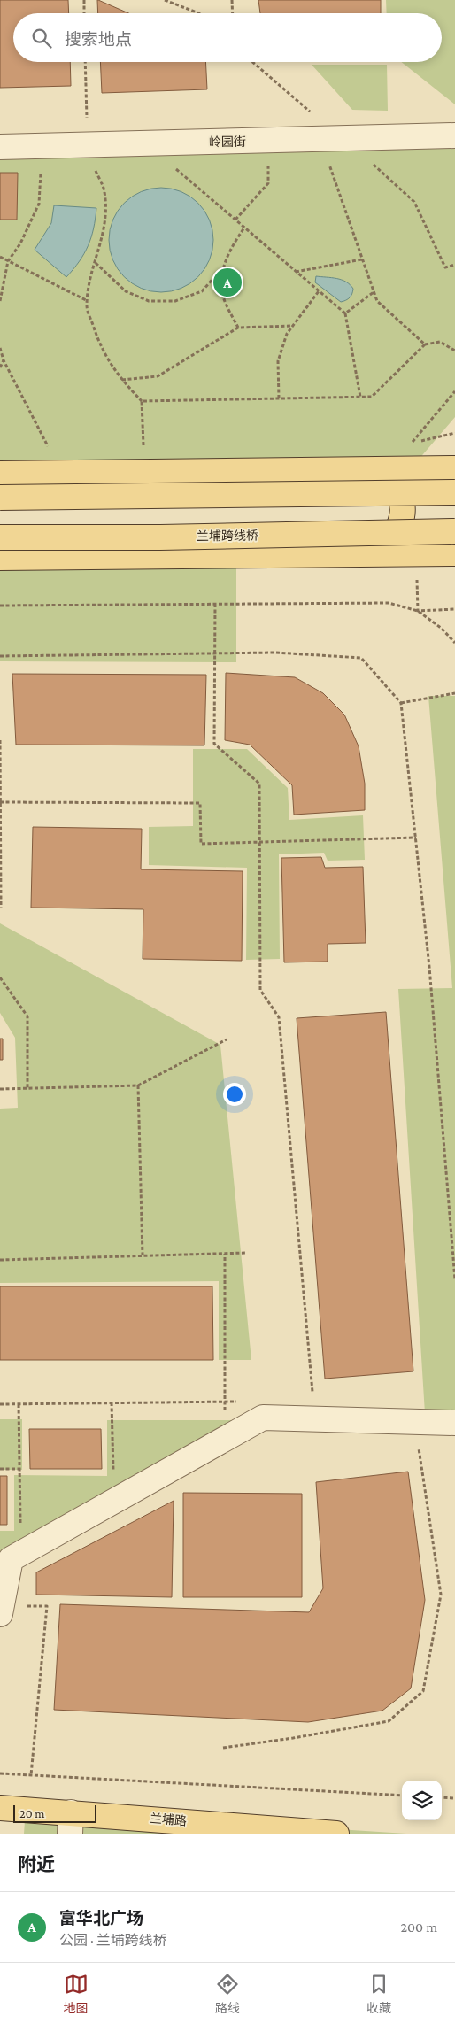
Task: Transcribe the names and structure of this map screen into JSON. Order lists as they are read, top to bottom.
{
  "streets": {
    "main road": ["兰埔跨线桥", "兰埔路"],
    "lane": ["岭园街"]
  },
  "scale_bar": "20 m",
  "page": {
    "search": "搜索地点",
    "pins": "A",
    "scale": "20 m",
    "heading": "附近",
    "list": [
      {
        "mark": "A",
        "name": "富华北广场",
        "note": "公园 · 兰埔跨线桥",
        "value": "200 m"
      }
    ],
    "nav": ["地图", "路线", "收藏"]
  }
}
